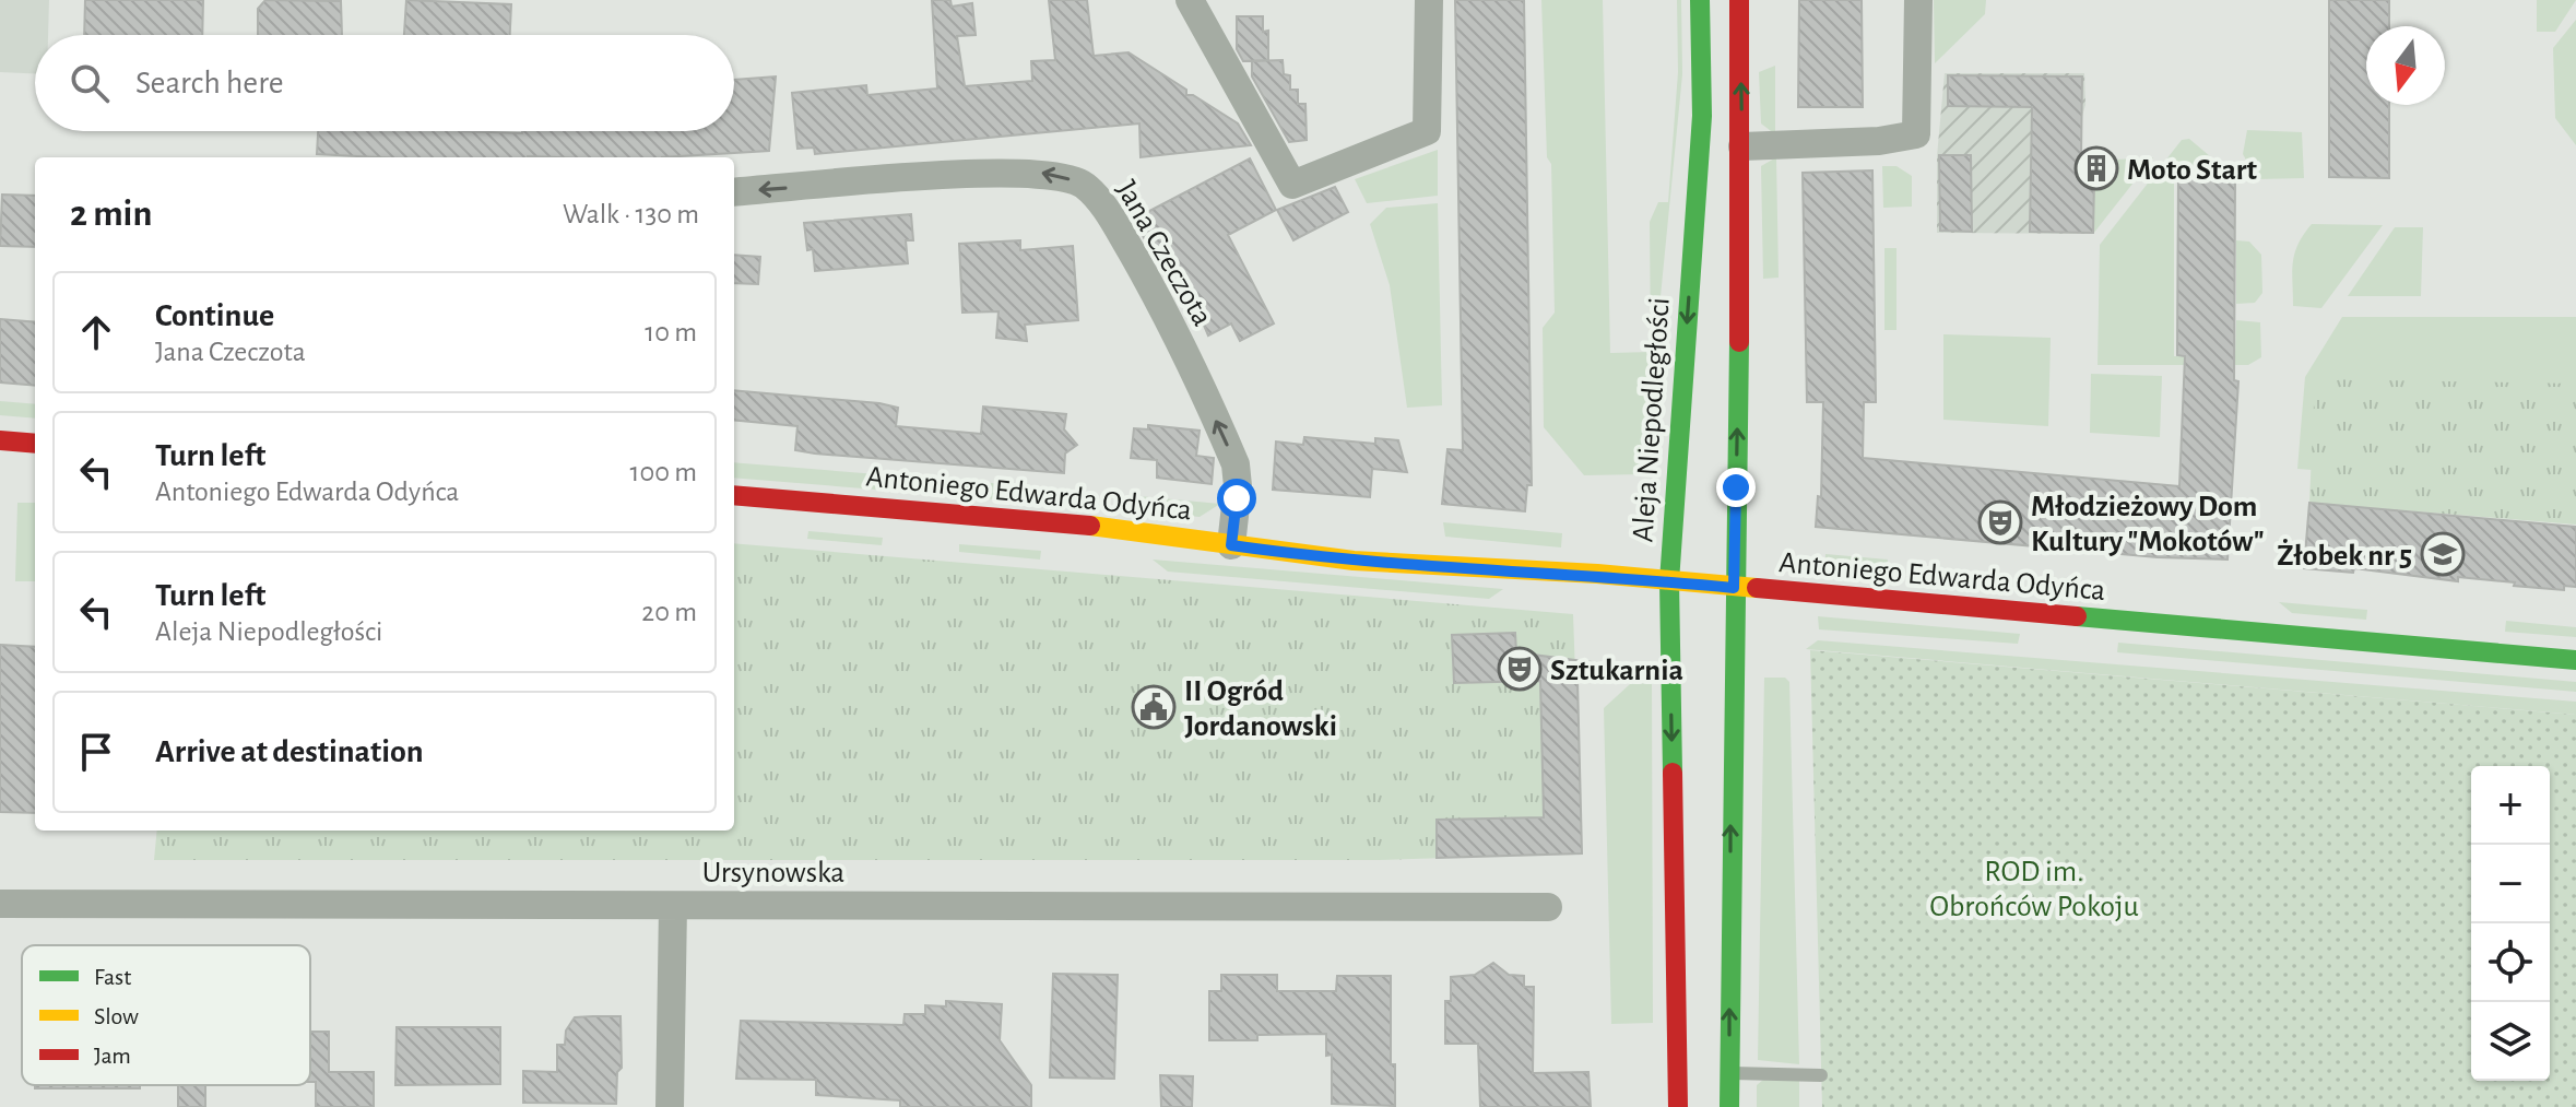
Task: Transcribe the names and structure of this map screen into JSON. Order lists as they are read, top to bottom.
{
  "streets": {
    "main road": ["Aleja Niepodległości", "Antoniego Edwarda Odyńca"],
    "street": ["Jana Czeczota", "Ursynowska"]
  },
  "crossings": [
    ["Jana Czeczota", "Antoniego Edwarda Odyńca"],
    ["Aleja Niepodległości", "Antoniego Edwarda Odyńca"]
  ],
  "one_way": ["Jana Czeczota"],
  "parks": ["ROD im. Obrońców Pokoju"],
  "places": {
    "building": ["Moto Start"],
    "theatre": ["Młodzieżowy Dom Kultury \"Mokotów\"", "Sztukarnia"],
    "school or university": ["Żłobek nr 5"],
    "public building": ["II Ogród Jordanowski"]
  },
  "legend": ["Fast", "Slow", "Jam"],
  "north": "bottom",
  "page": {
    "search": "Search here",
    "heading": ["2 min", "Walk · 130 m"],
    "list": [
      ["Continue", "Jana Czeczota", "10 m"],
      ["Turn left", "Antoniego Edwarda Odyńca", "100 m"],
      ["Turn left", "Aleja Niepodległości", "20 m"],
      "Arrive at destination"
    ],
    "map_buttons": ["+", "−"]
  }
}
